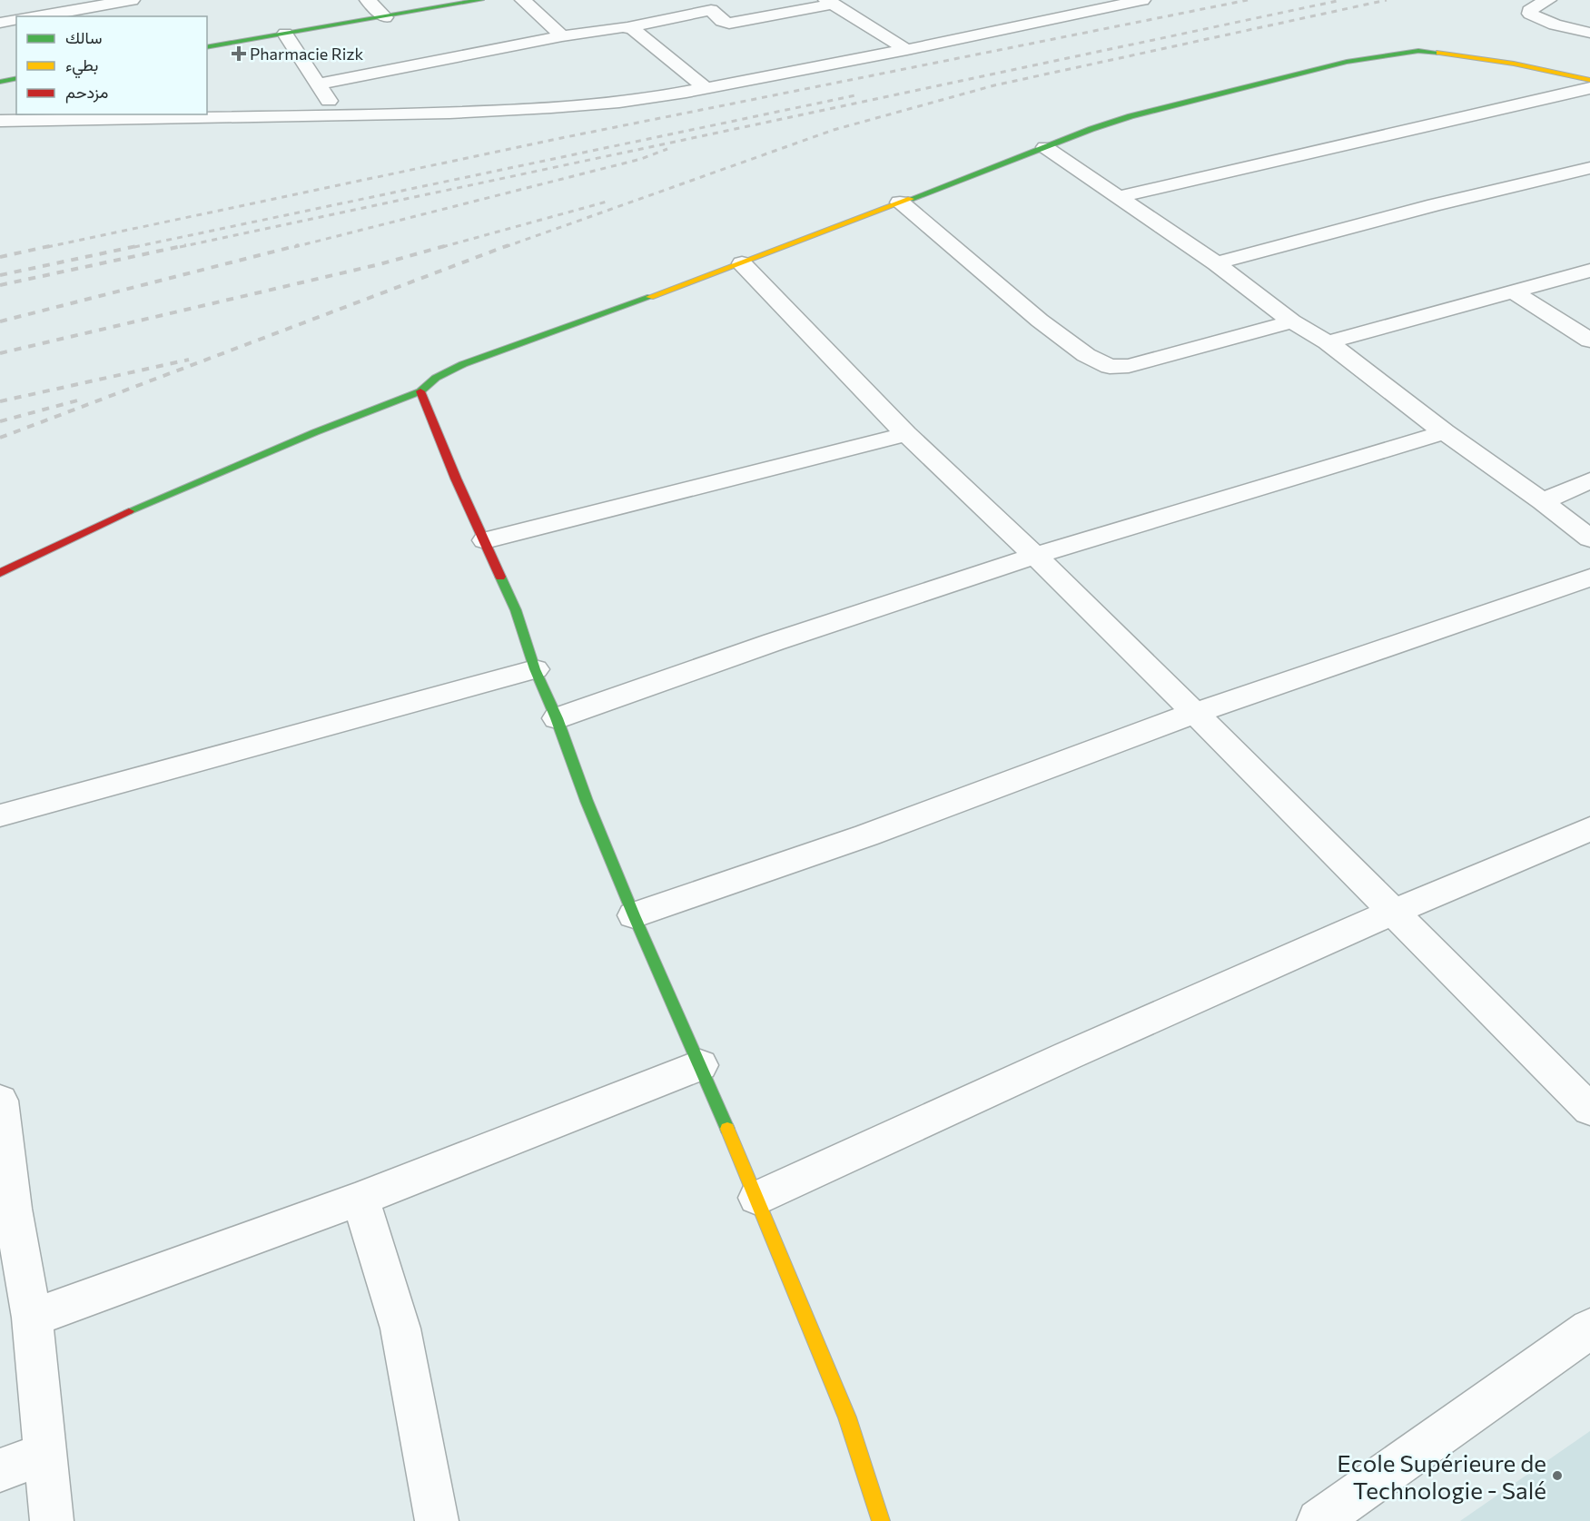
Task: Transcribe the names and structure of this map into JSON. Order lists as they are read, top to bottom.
{
  "places": {
    "health": ["Pharmacie Rizk"],
    "other": ["Ecole Supérieure de Technologie - Salé"]
  },
  "legend": ["سالك", "بطيء", "مزدحم"]
}
